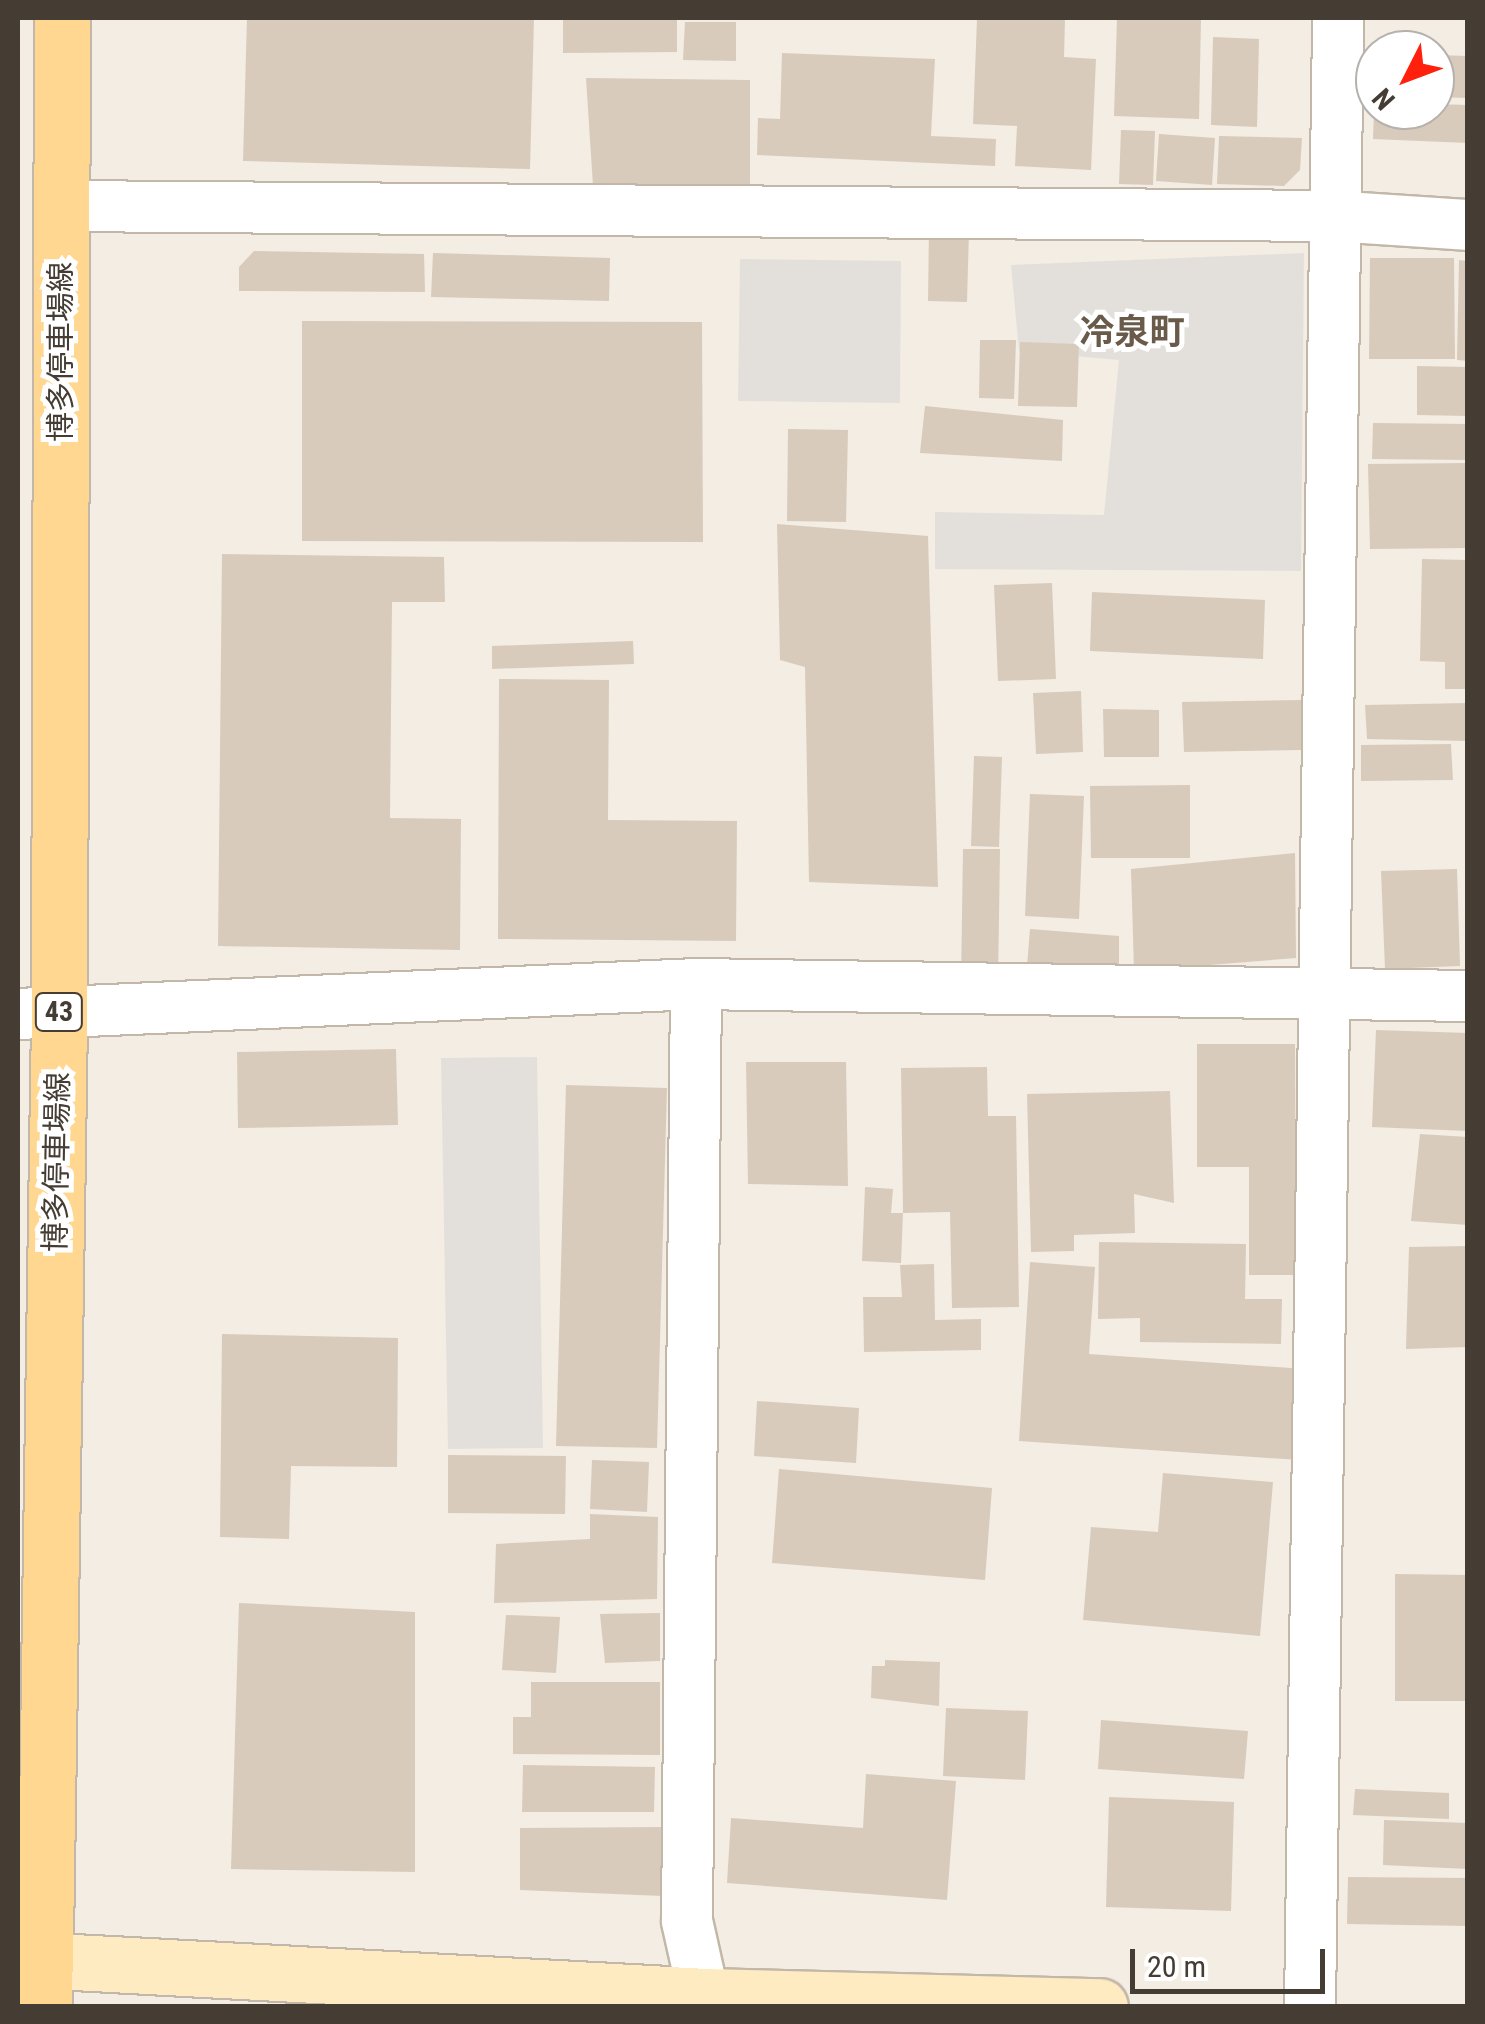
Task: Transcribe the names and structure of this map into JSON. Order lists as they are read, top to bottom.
{
  "streets": {
    "main road": ["博多停車場線", "43"]
  },
  "districts": ["冷泉町"],
  "scale_bar": "20 m",
  "north": "bottom left"
}
